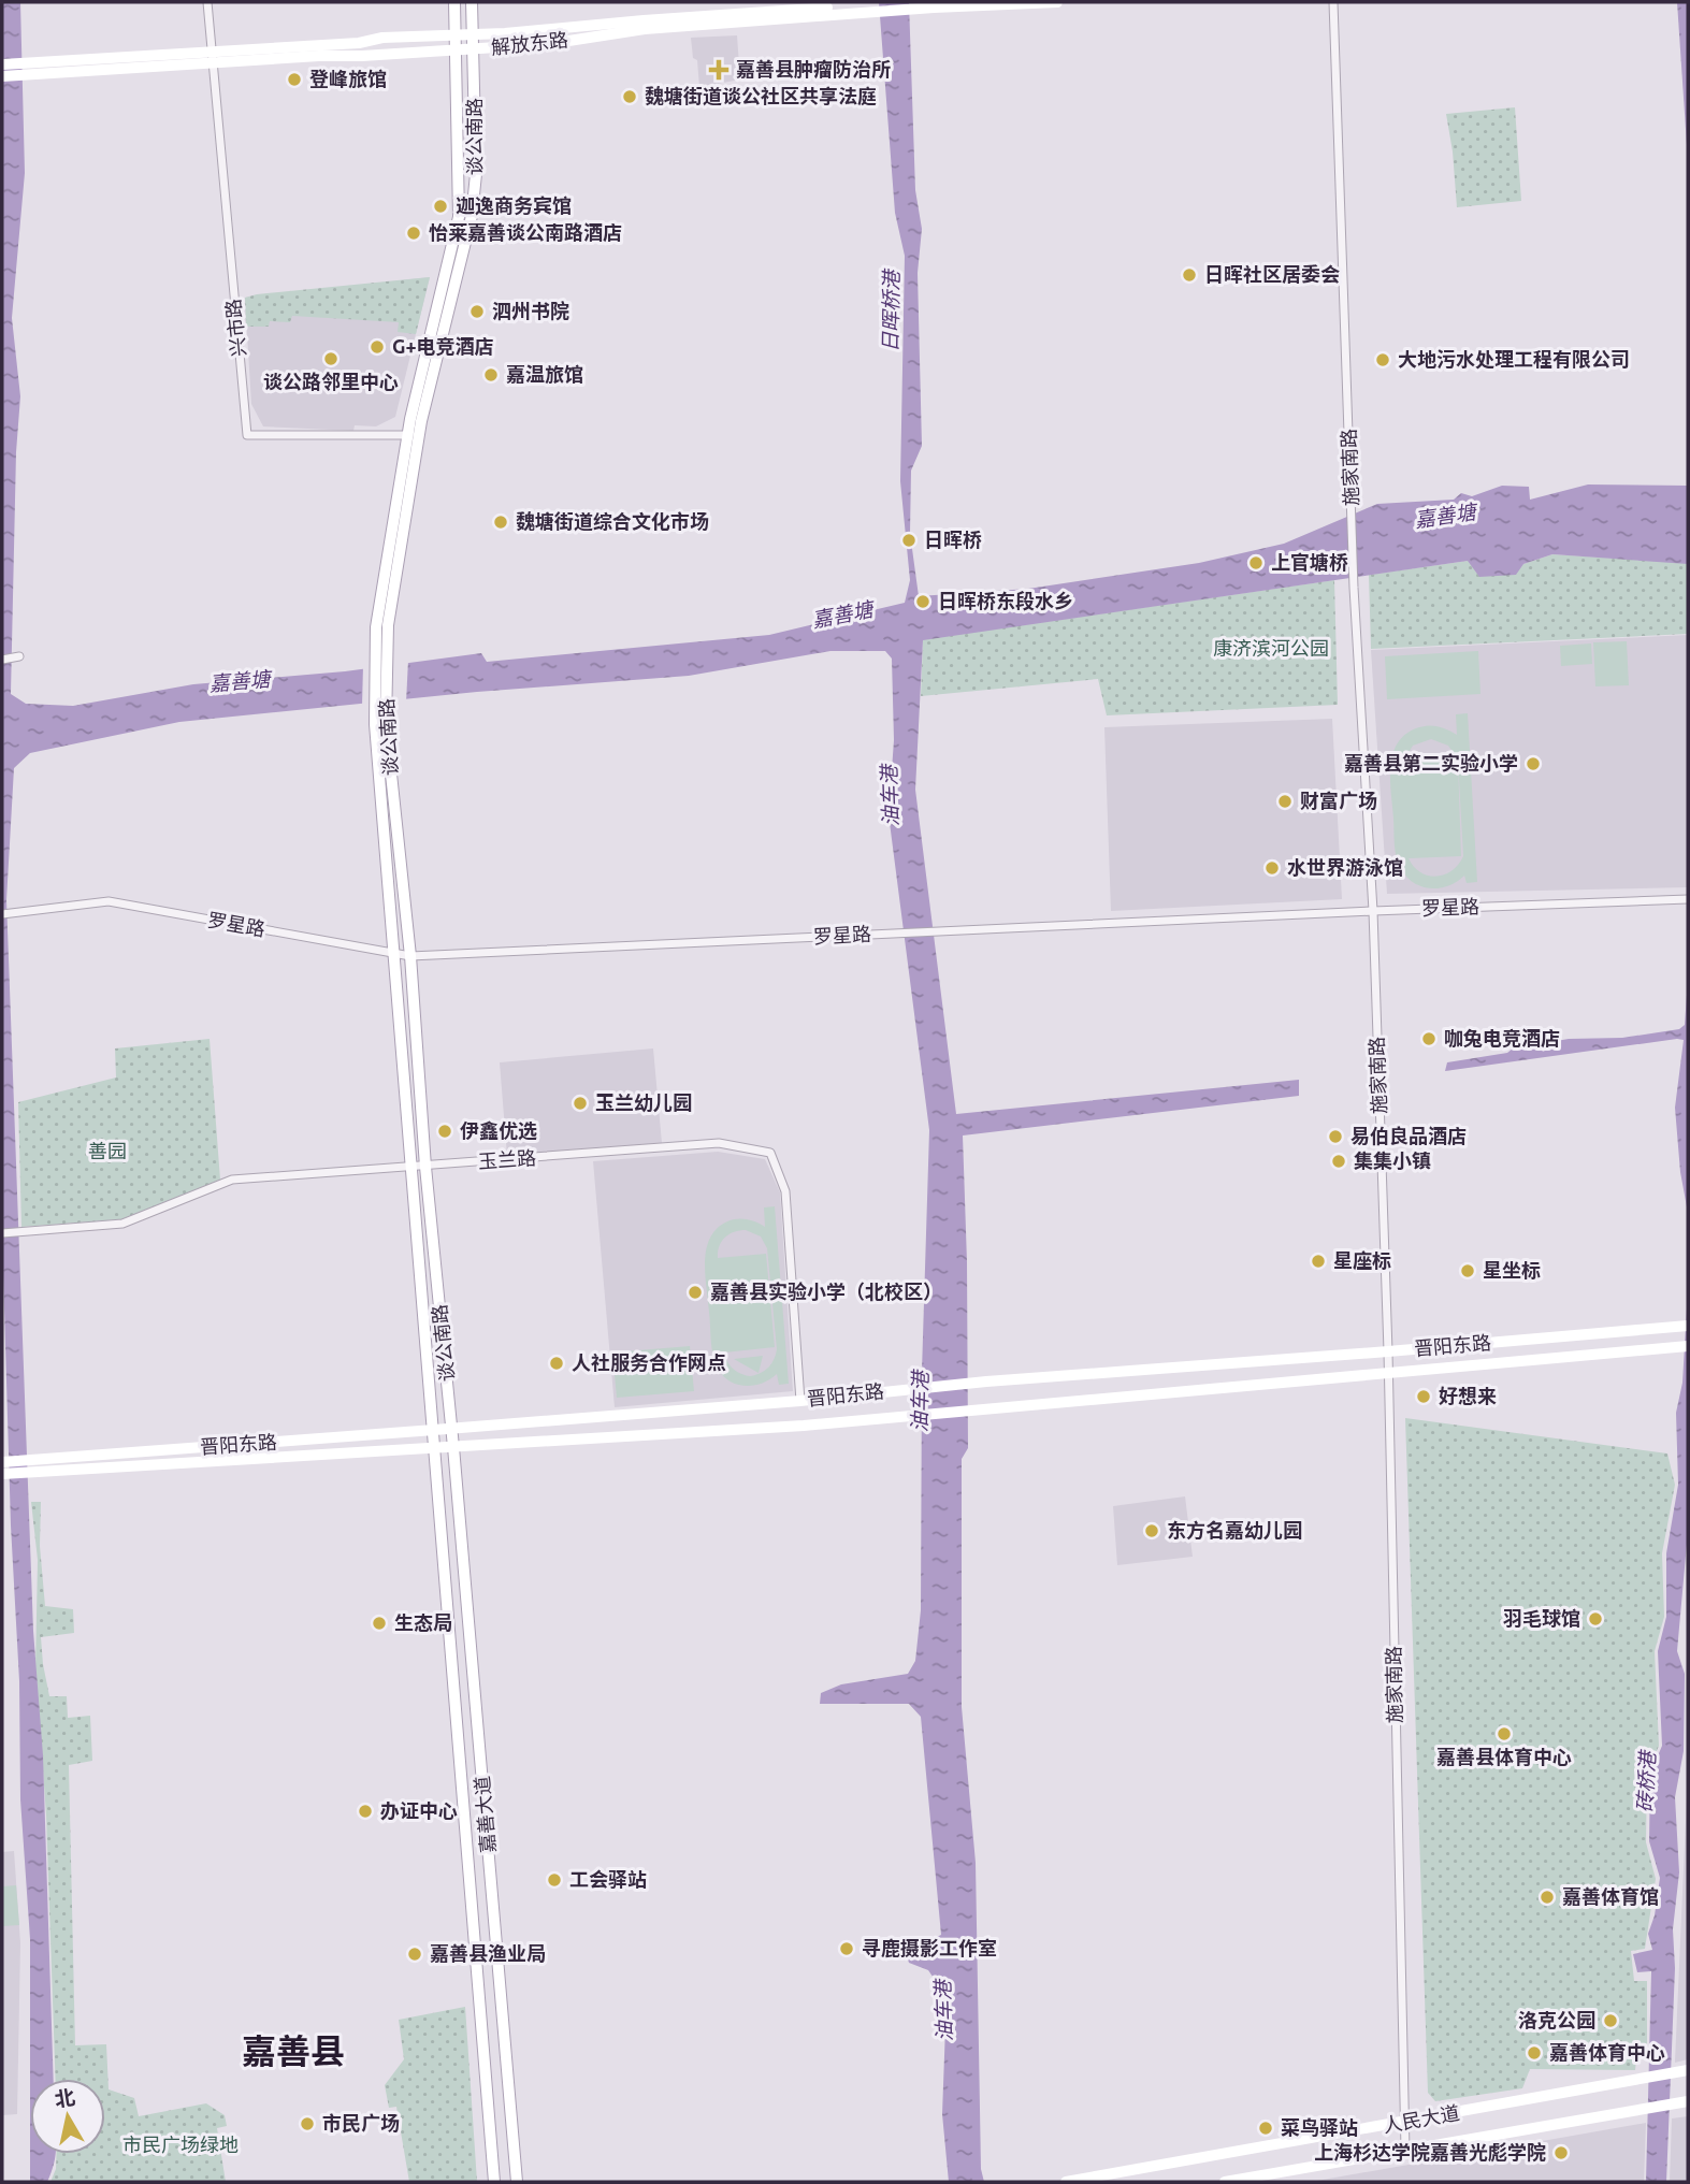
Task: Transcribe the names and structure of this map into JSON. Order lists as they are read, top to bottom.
{
  "streets": {
    "main road": [
      "解放东路",
      "谈公南路",
      "晋阳东路",
      "嘉善大道",
      "人民大道"
    ],
    "street": [
      "兴市路",
      "施家南路",
      "罗星路",
      "玉兰路"
    ]
  },
  "crossings": [
    ["解放东路", "谈公南路"],
    ["解放东路", "兴市路"],
    ["谈公南路", "兴市路"],
    ["谈公南路", "罗星路"],
    ["谈公南路", "玉兰路"],
    ["谈公南路", "晋阳东路"],
    ["谈公南路", "嘉善大道"],
    ["施家南路", "罗星路"],
    ["施家南路", "晋阳东路"],
    ["施家南路", "人民大道"],
    ["玉兰路", "晋阳东路"],
    ["晋阳东路", "嘉善大道"]
  ],
  "districts": ["嘉善县"],
  "water": [
    "日晖桥港",
    "嘉善塘",
    "油车港",
    "砖桥港"
  ],
  "parks": ["康济滨河公园", "善园", "市民广场绿地"],
  "places": {
    "health": ["嘉善县肿瘤防治所"],
    "other": [
      "登峰旅馆",
      "魏塘街道谈公社区共享法庭",
      "迦逸商务宾馆",
      "怡莱嘉善谈公南路酒店",
      "日晖社区居委会",
      "泗州书院",
      "G+电竞酒店",
      "谈公路邻里中心",
      "大地污水处理工程有限公司",
      "嘉温旅馆",
      "魏塘街道综合文化市场",
      "日晖桥",
      "上官塘桥",
      "日晖桥东段水乡",
      "嘉善县第二实验小学",
      "财富广场",
      "水世界游泳馆",
      "咖兔电竞酒店",
      "玉兰幼儿园",
      "伊鑫优选",
      "易伯良品酒店",
      "集集小镇",
      "星座标",
      "星坐标",
      "嘉善县实验小学（北校区）",
      "人社服务合作网点",
      "好想来",
      "东方名嘉幼儿园",
      "羽毛球馆",
      "生态局",
      "嘉善县体育中心",
      "办证中心",
      "工会驿站",
      "嘉善体育馆",
      "寻鹿摄影工作室",
      "嘉善县渔业局",
      "洛克公园",
      "嘉善体育中心",
      "市民广场",
      "菜鸟驿站",
      "上海杉达学院嘉善光彪学院"
    ]
  },
  "north": "top"
}
